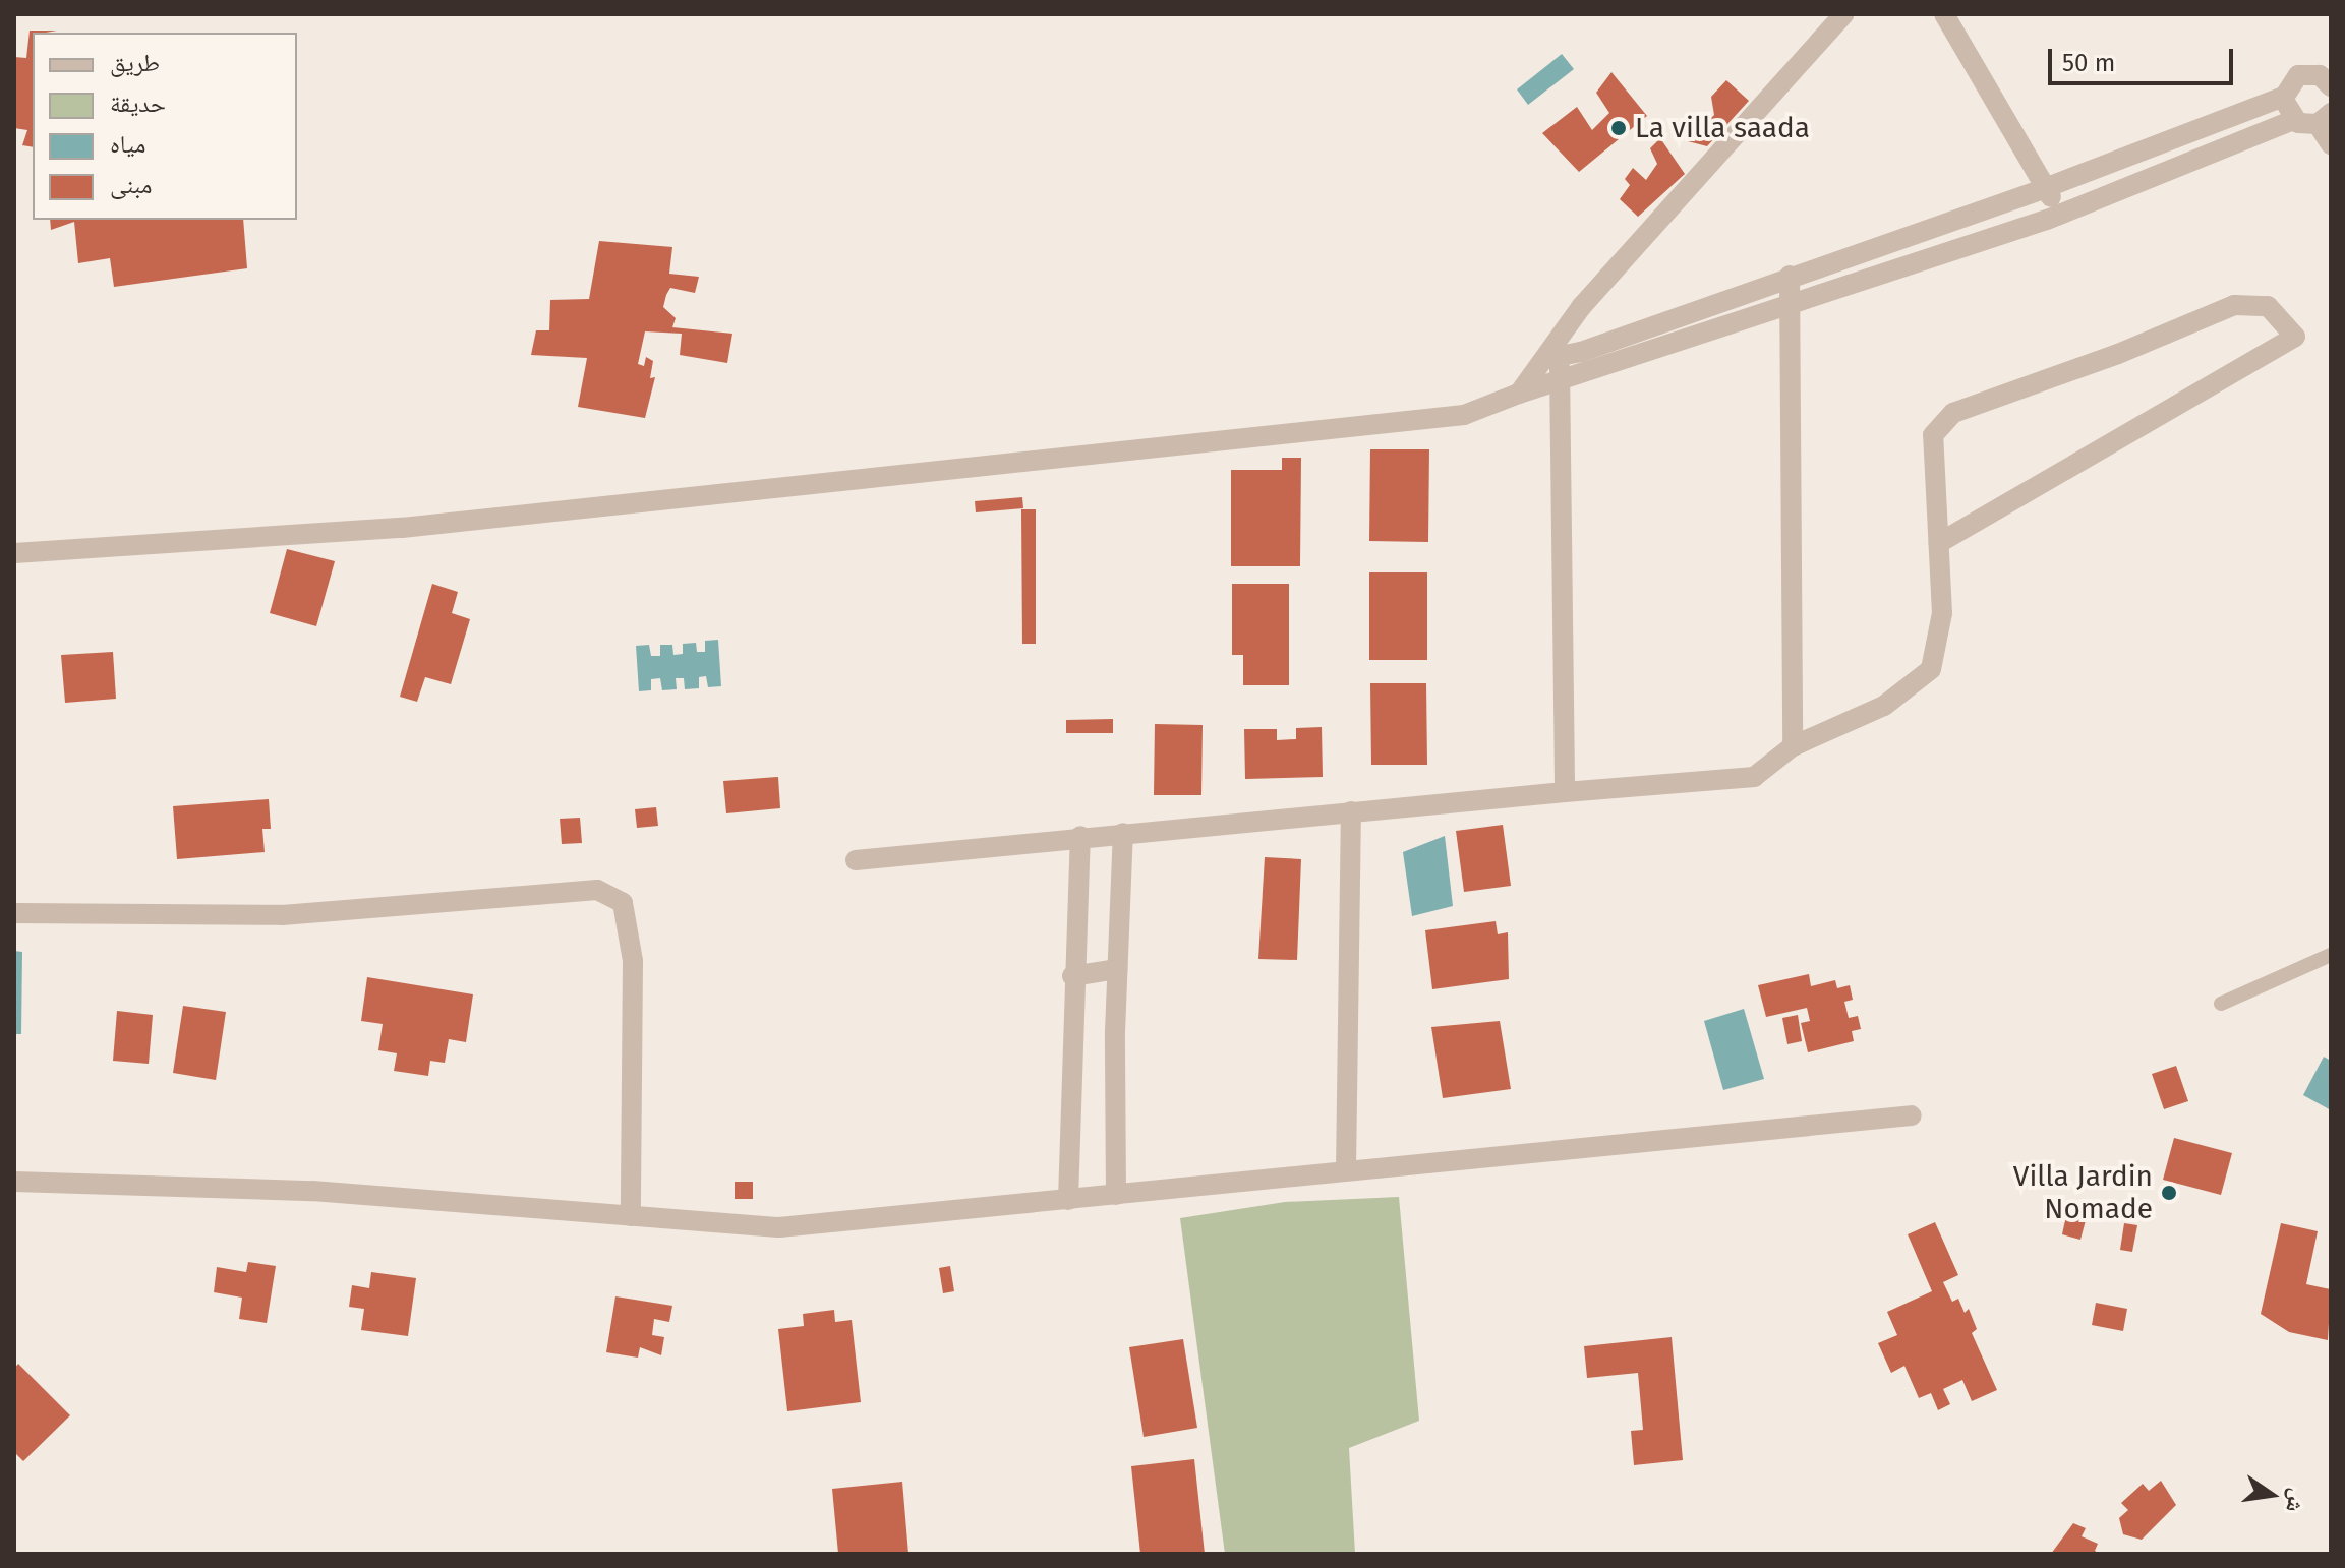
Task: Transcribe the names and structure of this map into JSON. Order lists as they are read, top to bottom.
{
  "places": ["La villa saada", "Villa Jardin Nomade"],
  "legend": [
    "طريق",
    "حديقة",
    "مياه",
    "مبنى"
  ],
  "scale_bar": "50 m",
  "north": "right"
}
